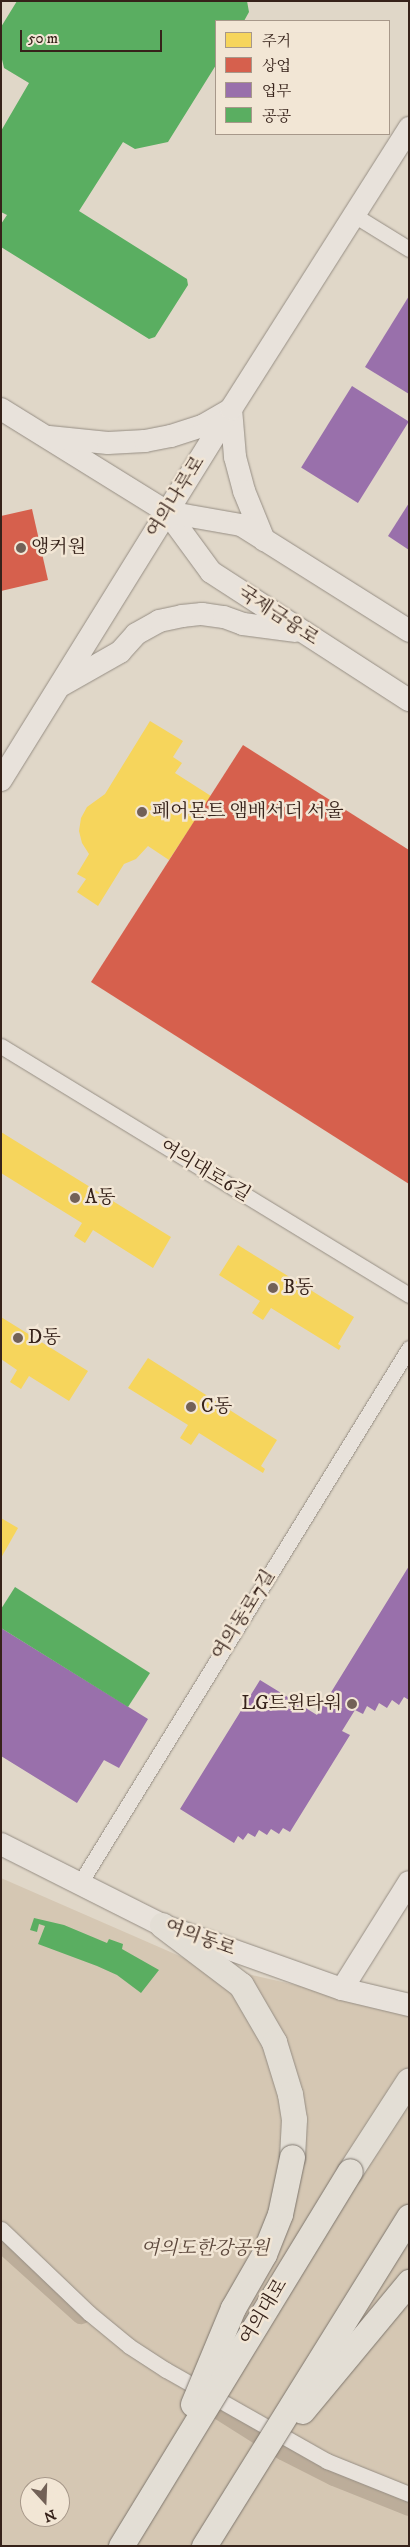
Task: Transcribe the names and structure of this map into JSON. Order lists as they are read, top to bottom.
{
  "streets": {
    "main road": ["여의대로"],
    "street": [
      "여의나루로",
      "국제금융로",
      "여의대로6길",
      "여의동로7길",
      "여의동로"
    ]
  },
  "crossings": [
    ["여의나루로", "국제금융로"],
    ["여의동로7길", "여의동로"]
  ],
  "parks": ["여의도한강공원"],
  "places": [
    "앵커원",
    "페어몬트 앰배서더 서울",
    "A동",
    "B동",
    "D동",
    "C동",
    "LG트윈타워"
  ],
  "legend": [
    "주거",
    "상업",
    "업무",
    "공공"
  ],
  "scale_bar": "50 m",
  "north": "bottom"
}
